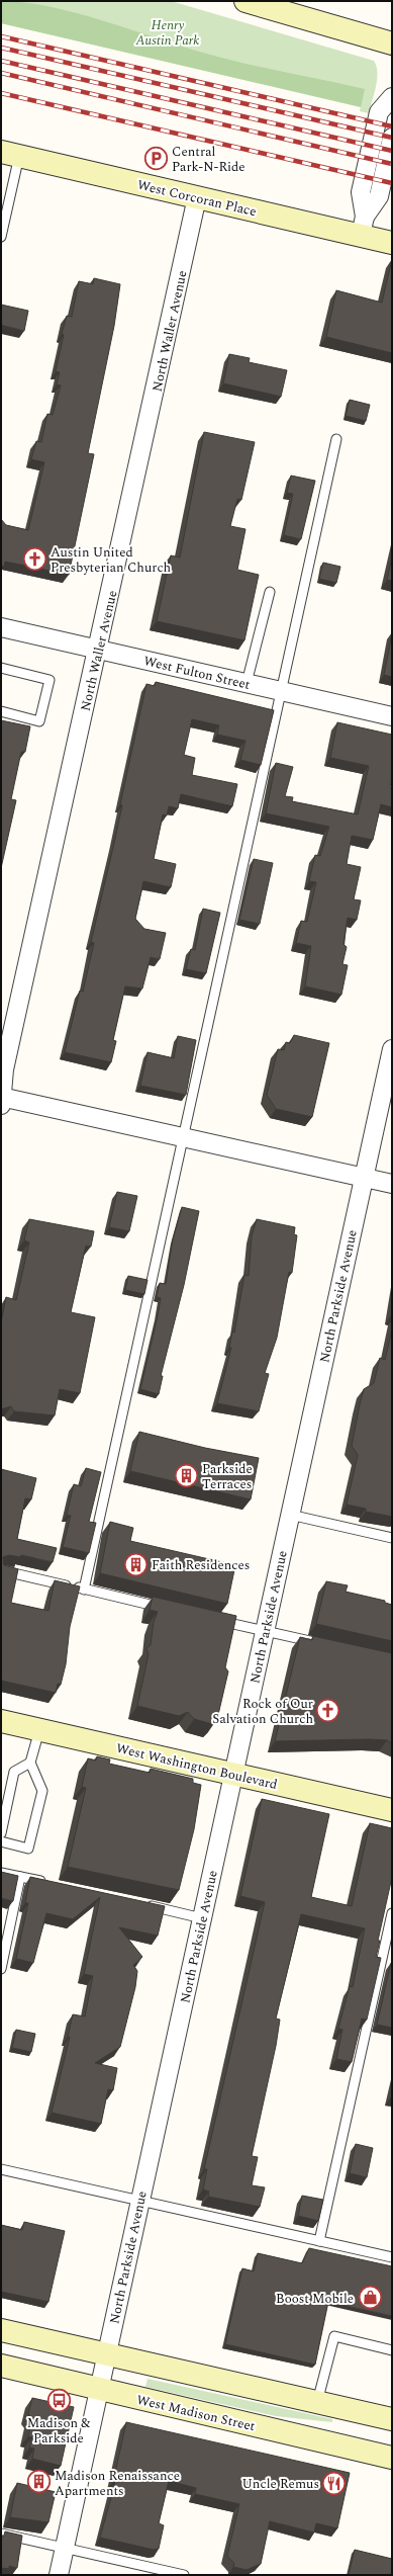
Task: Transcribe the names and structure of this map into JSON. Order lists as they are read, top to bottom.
{
  "streets": {
    "main road": ["West Corcoran Place", "West Washington Boulevard", "West Madison Street"],
    "street": ["North Waller Avenue", "West Fulton Street", "North Parkside Avenue"]
  },
  "crossings": [
    ["West Corcoran Place", "North Waller Avenue"],
    ["North Waller Avenue", "West Fulton Street"],
    ["North Parkside Avenue", "West Washington Boulevard"],
    ["North Parkside Avenue", "West Madison Street"]
  ],
  "parks": ["Henry Austin Park"],
  "places": {
    "parking": ["Central Park-N-Ride"],
    "church": ["Austin United Presbyterian Church", "Rock of Our Salvation Church"],
    "building": ["Parkside Terraces", "Faith Residences", "Madison Renaissance Apartments"],
    "shop": ["Boost Mobile"],
    "bus stop": ["Madison & Parkside"],
    "restaurant": ["Uncle Remus"]
  }
}
